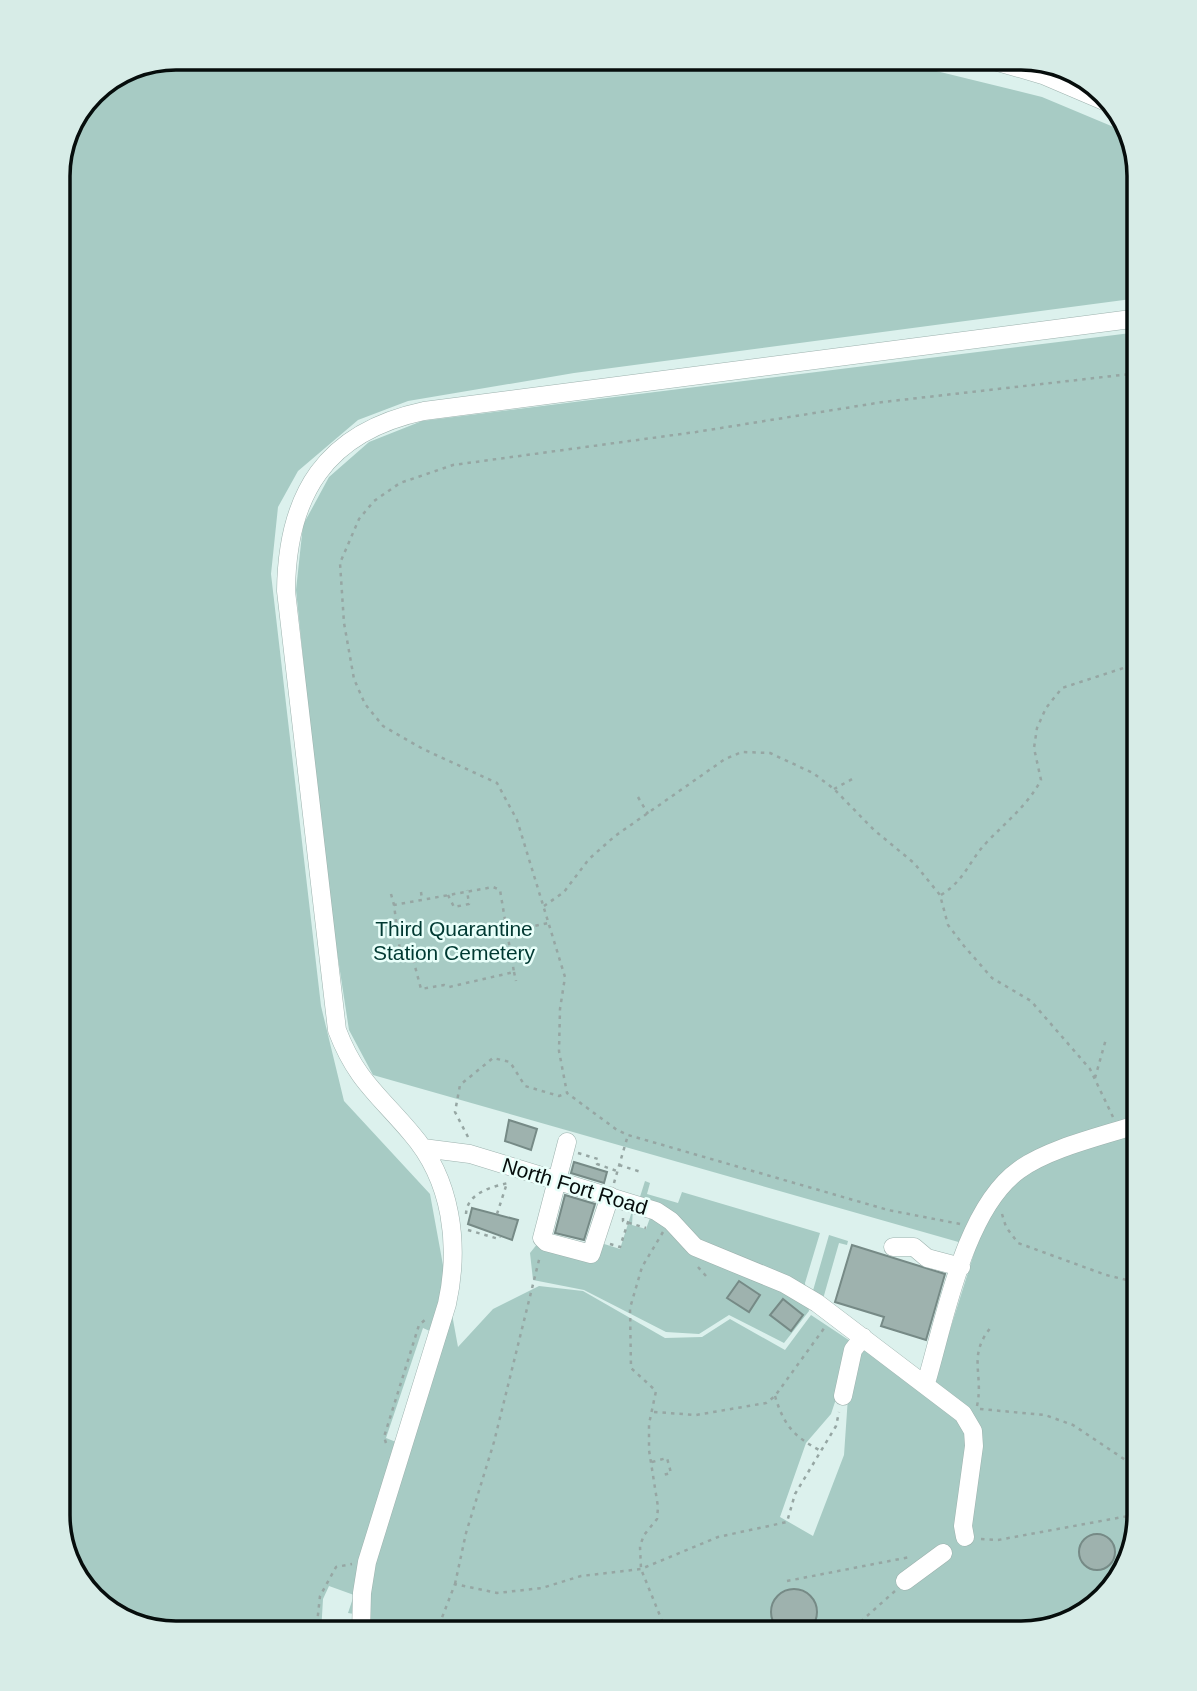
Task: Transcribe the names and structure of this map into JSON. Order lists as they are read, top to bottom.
{
  "streets": {
    "street": ["North Fort Road"]
  },
  "parks": ["Third Quarantine Station Cemetery"]
}
